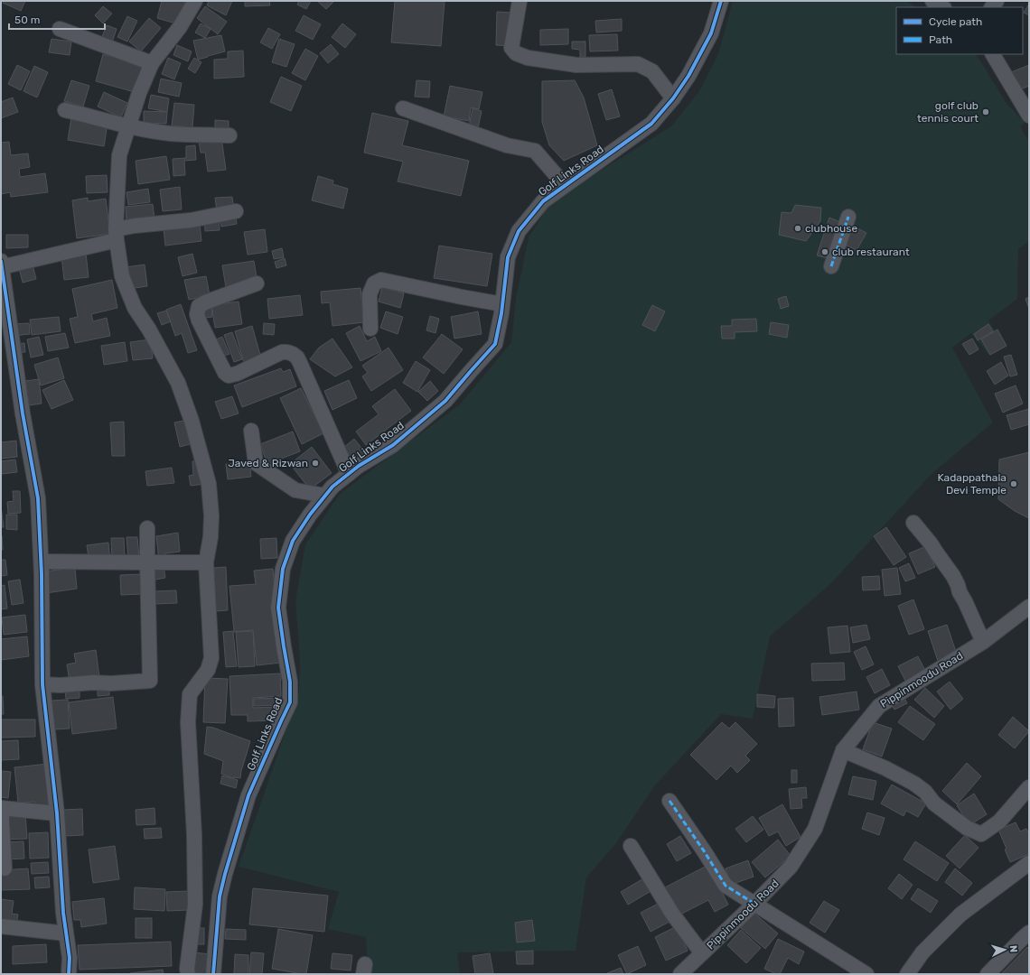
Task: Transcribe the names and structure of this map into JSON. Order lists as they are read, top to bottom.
{
  "streets": {
    "street": ["Golf Links Road", "Pippinmoodu Road"]
  },
  "places": [
    "golf club tennis court",
    "clubhouse",
    "club restaurant",
    "Javed & Rizwan",
    "Kadappathala Devi Temple"
  ],
  "legend": ["Cycle path", "Path"],
  "scale_bar": "50 m",
  "north": "right"
}
